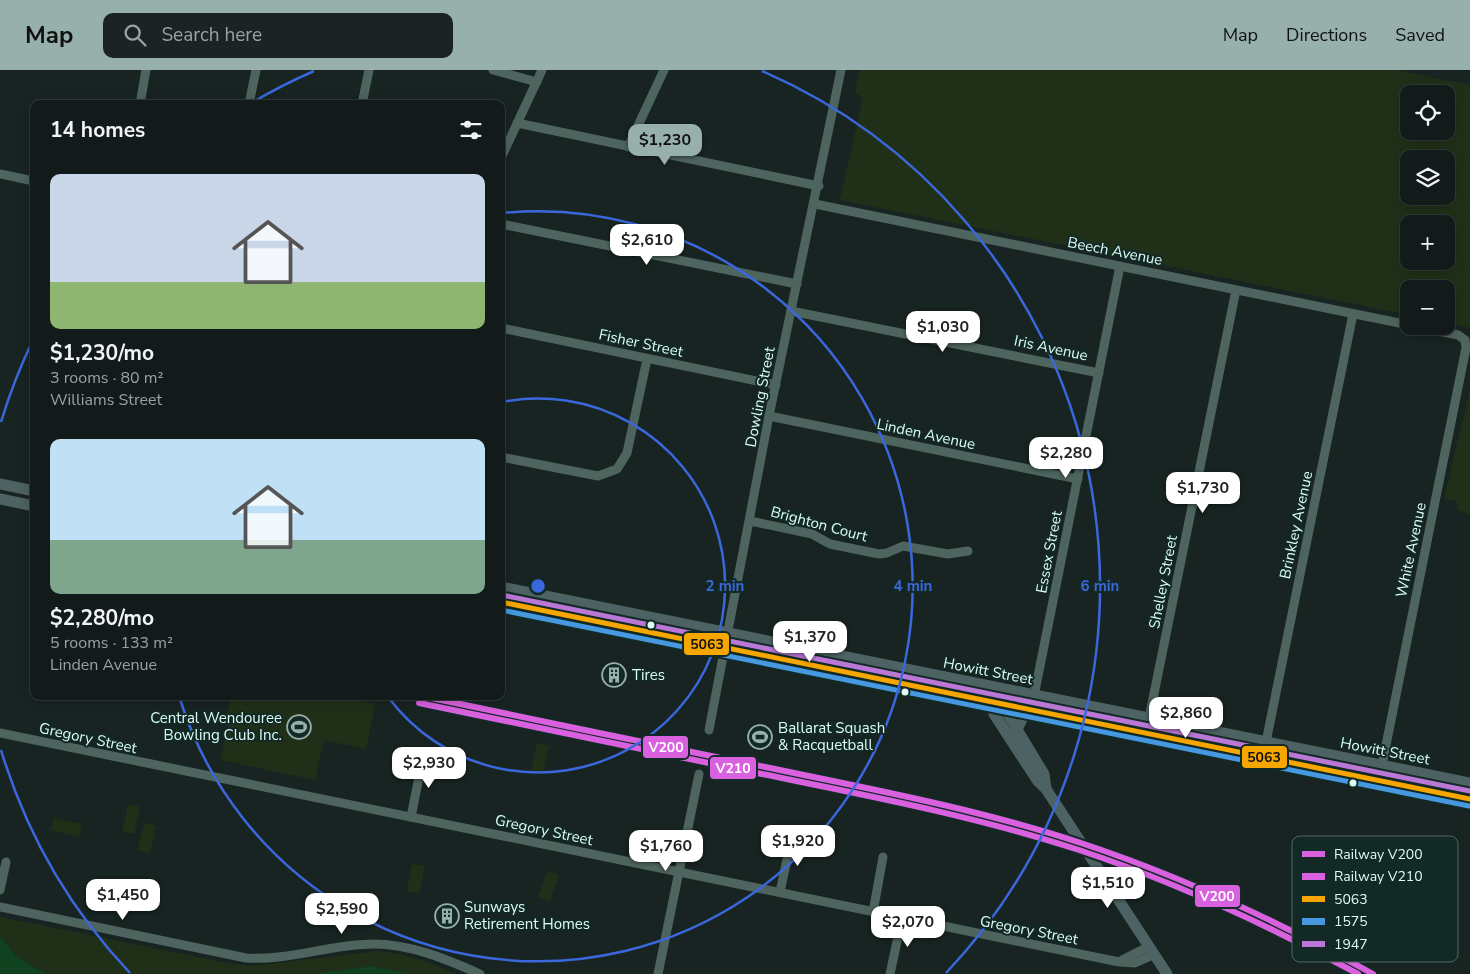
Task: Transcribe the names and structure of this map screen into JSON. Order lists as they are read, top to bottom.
{
  "streets": {
    "main road": ["Howitt Street"],
    "street": [
      "Beech Avenue",
      "Fisher Street",
      "Iris Avenue",
      "Dowling Street",
      "Linden Avenue",
      "Brighton Court",
      "Brinkley Avenue",
      "White Avenue",
      "Essex Street",
      "Shelley Street",
      "Gregory Street"
    ]
  },
  "crossings": [
    ["Beech Avenue", "Dowling Street"],
    ["Beech Avenue", "Brinkley Avenue"],
    ["Beech Avenue", "Essex Street"],
    ["Beech Avenue", "Shelley Street"],
    ["Fisher Street", "Dowling Street"],
    ["Iris Avenue", "Dowling Street"],
    ["Iris Avenue", "Essex Street"],
    ["Dowling Street", "Linden Avenue"],
    ["Dowling Street", "Brighton Court"],
    ["Dowling Street", "Howitt Street"],
    ["Linden Avenue", "Essex Street"],
    ["Brinkley Avenue", "Howitt Street"],
    ["White Avenue", "Howitt Street"],
    ["Essex Street", "Howitt Street"],
    ["Shelley Street", "Howitt Street"]
  ],
  "places": {
    "building": ["Tires", "Sunways Retirement Homes"],
    "sports": ["Central Wendouree Bowling Club Inc.", "Ballarat Squash & Racquetball"]
  },
  "lines": [
    "transit line 1947",
    "transit line 5063",
    "transit line 1575",
    "rail line V200",
    "rail line V210"
  ],
  "legend": [
    "Railway V200",
    "Railway V210",
    "5063",
    "1575",
    "1947"
  ],
  "page": {
    "header": "Map",
    "search": "Search here",
    "nav": ["Map", "Directions", "Saved"],
    "map_buttons": ["+", "−"],
    "heading": "14 homes",
    "price": [
      "$1,230",
      "$2,610",
      "$1,030",
      "$2,280",
      "$1,730",
      "$1,370",
      "$2,860",
      "$2,930",
      "$1,920",
      "$1,760",
      "$1,510",
      "$1,450",
      "$2,590",
      "$2,070"
    ],
    "list": [
      {
        "name": "$1,230/mo",
        "note": "3 rooms · 80 m² · Williams Street"
      },
      {
        "name": "$2,280/mo",
        "note": "5 rooms · 133 m² · Linden Avenue"
      }
    ]
  },
  "rings": ["2 min", "4 min", "6 min"]
}
